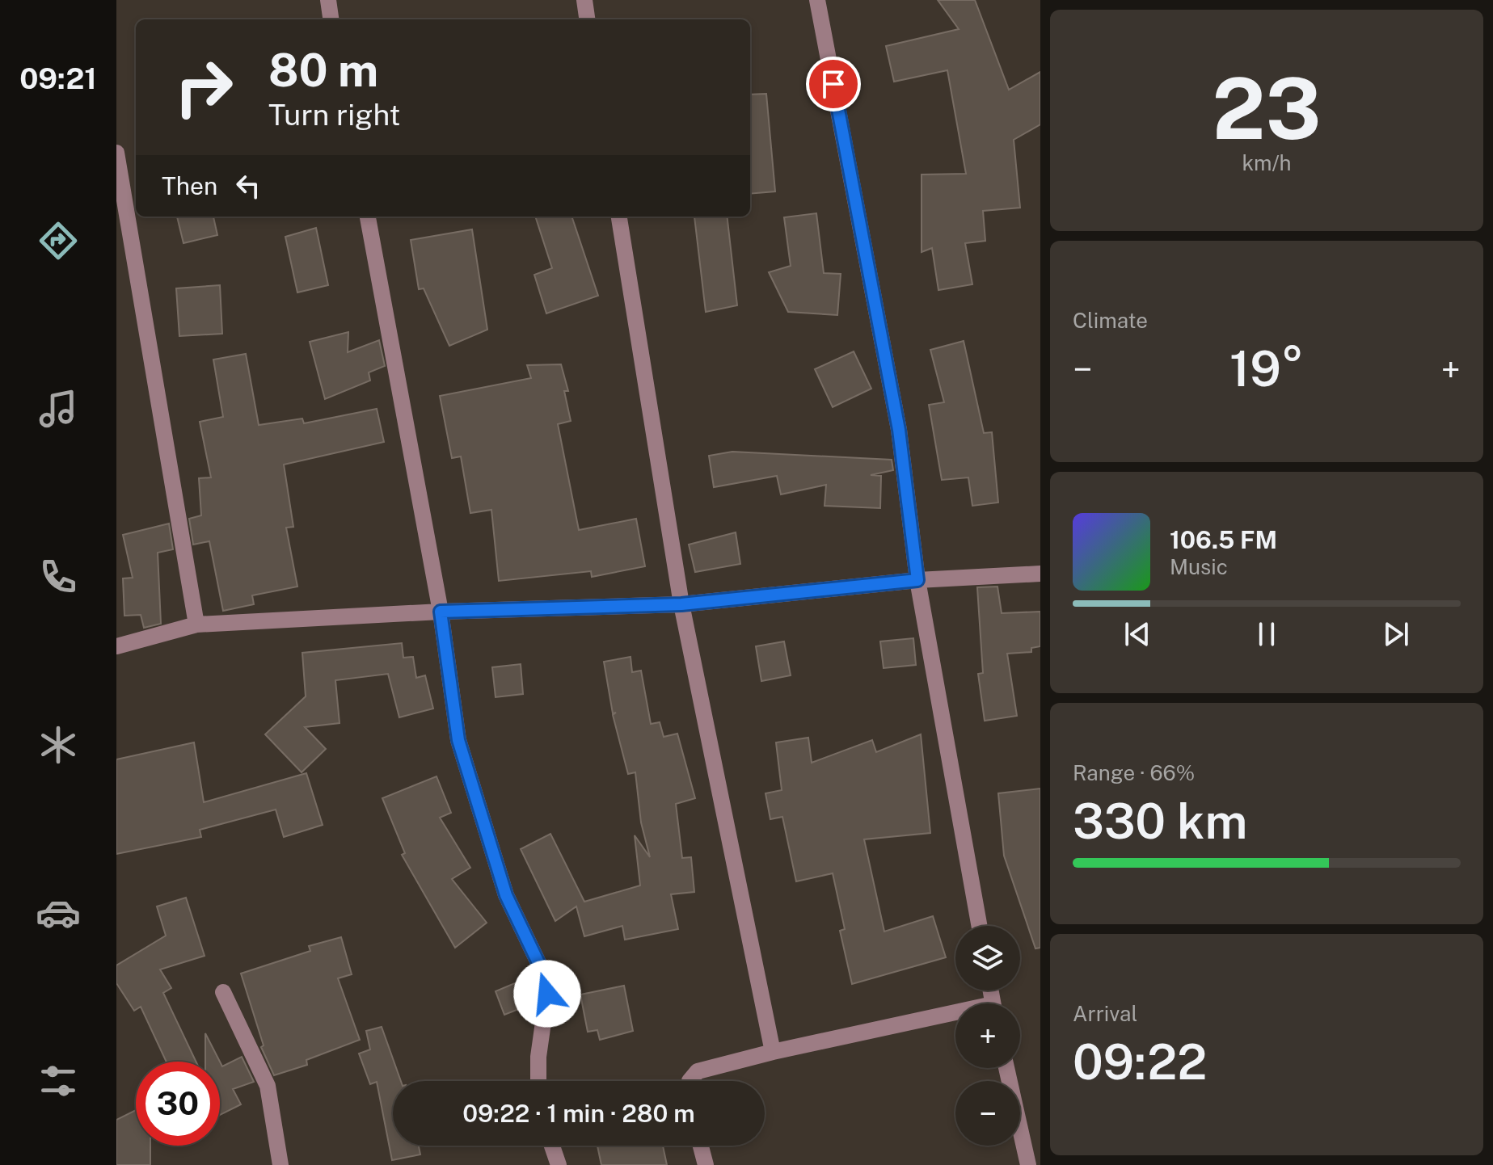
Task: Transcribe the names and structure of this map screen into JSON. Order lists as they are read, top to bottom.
{
  "page": {
    "tabs": "09:21",
    "tile": [
      ["23", "km/h"],
      "Climate",
      ["Range · 66%", "330 km"],
      ["Arrival", "09:22"]
    ],
    "turn": ["80 m", "Turn right"],
    "then": "Then",
    "heat": ["−", "19°", "+"],
    "song": ["106.5 FM", "Music"],
    "map_buttons": ["+", "−"],
    "limit": "30",
    "trip": "09:22 · 1 min · 280 m"
  }
}
